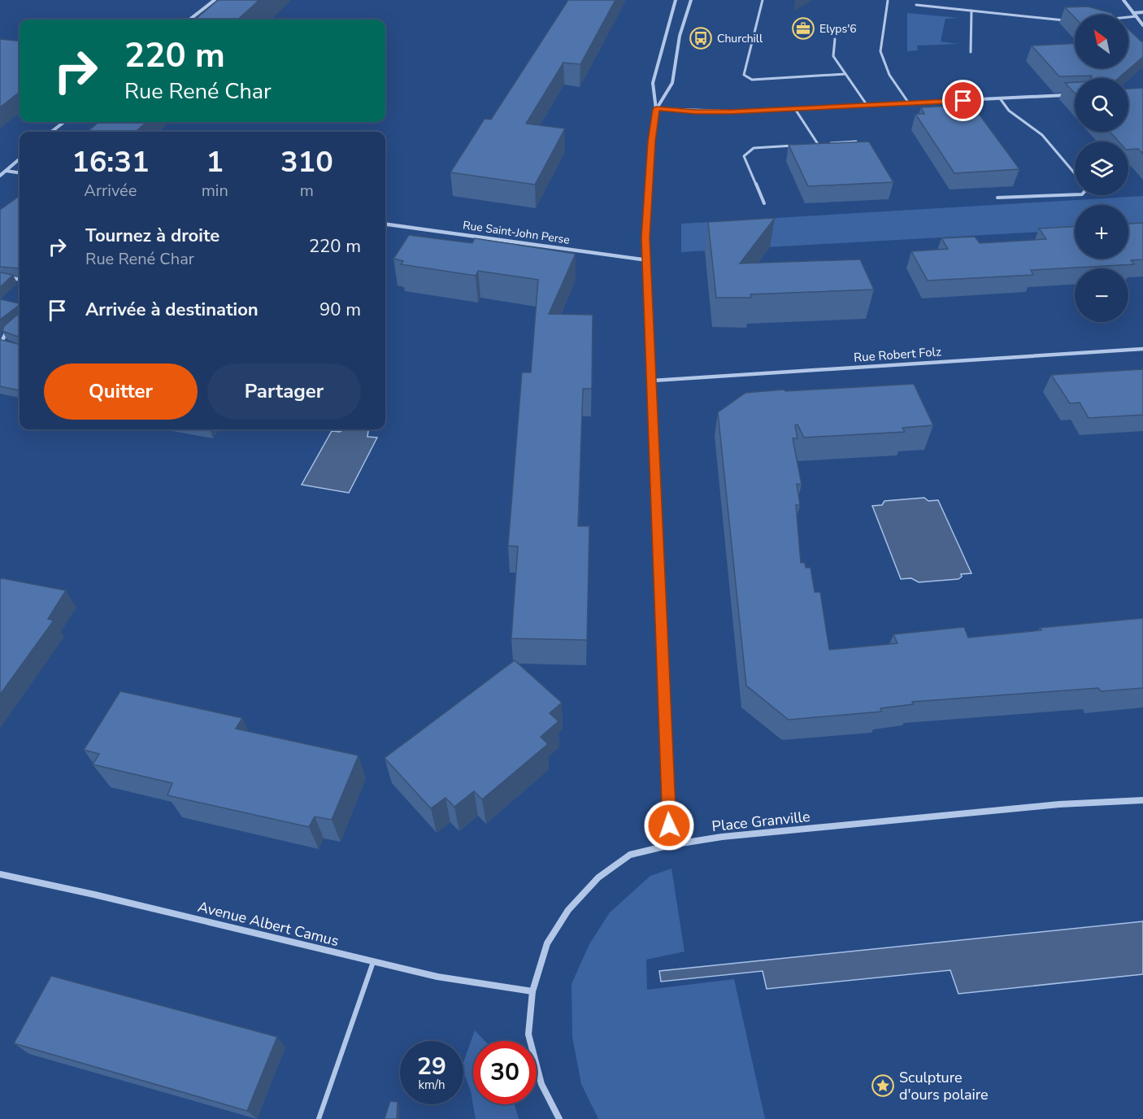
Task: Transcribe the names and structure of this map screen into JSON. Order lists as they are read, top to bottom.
{
  "streets": {
    "street": [
      "Rue Saint-John Perse",
      "Rue Robert Folz",
      "Place Granville",
      "Avenue Albert Camus"
    ]
  },
  "crossings": [
    ["Place Granville", "Avenue Albert Camus"]
  ],
  "places": {
    "office": ["Elyps'6"],
    "bus stop": ["Churchill"],
    "place": ["Sculpture d'ours polaire"]
  },
  "north": "top left",
  "page": {
    "map_buttons": ["+", "−"],
    "turn": ["220 m", "Rue René Char"],
    "eta": [
      "16:31",
      "Arrivée",
      "1",
      "min",
      "310",
      "m"
    ],
    "list": [
      {
        "name": "Tournez à droite",
        "note": "Rue René Char",
        "value": "220 m"
      },
      {
        "name": "Arrivée à destination",
        "value": "90 m"
      }
    ],
    "buttons": ["Quitter", "Partager"],
    "speed": "29 km/h",
    "limit": "30"
  }
}
